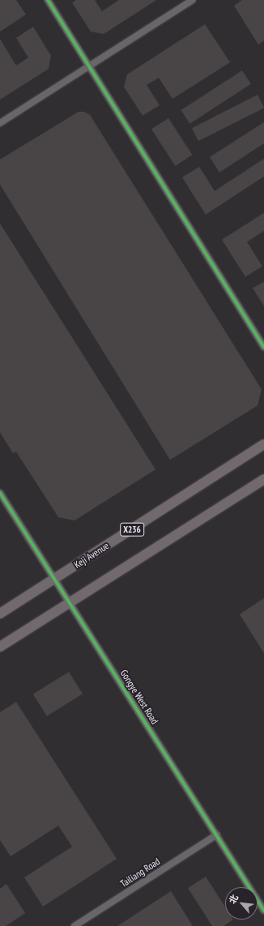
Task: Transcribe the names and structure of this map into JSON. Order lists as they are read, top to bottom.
{
  "streets": {
    "main road": ["X236", "Keji Avenue"],
    "street": ["Gongye West Road", "Tailiang Road"]
  },
  "crossings": [
    ["Keji Avenue", "Gongye West Road"],
    ["Gongye West Road", "Tailiang Road"]
  ],
  "north": "top left"
}
